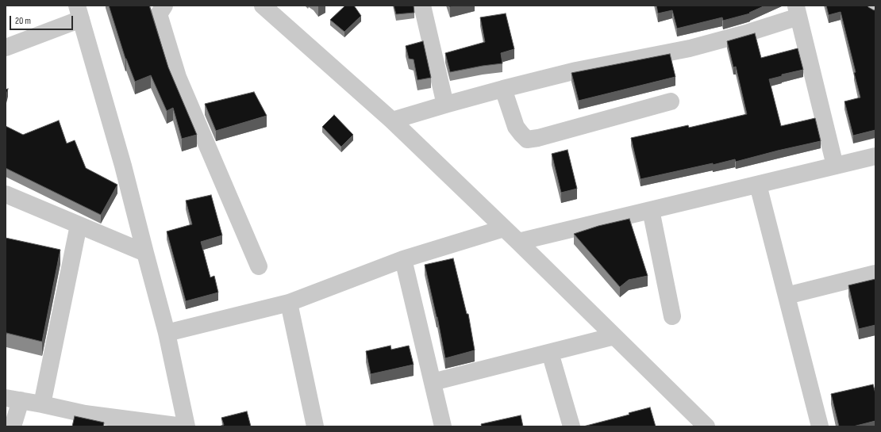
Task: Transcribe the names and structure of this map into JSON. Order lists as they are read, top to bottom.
{
  "scale_bar": "20 m"
}
